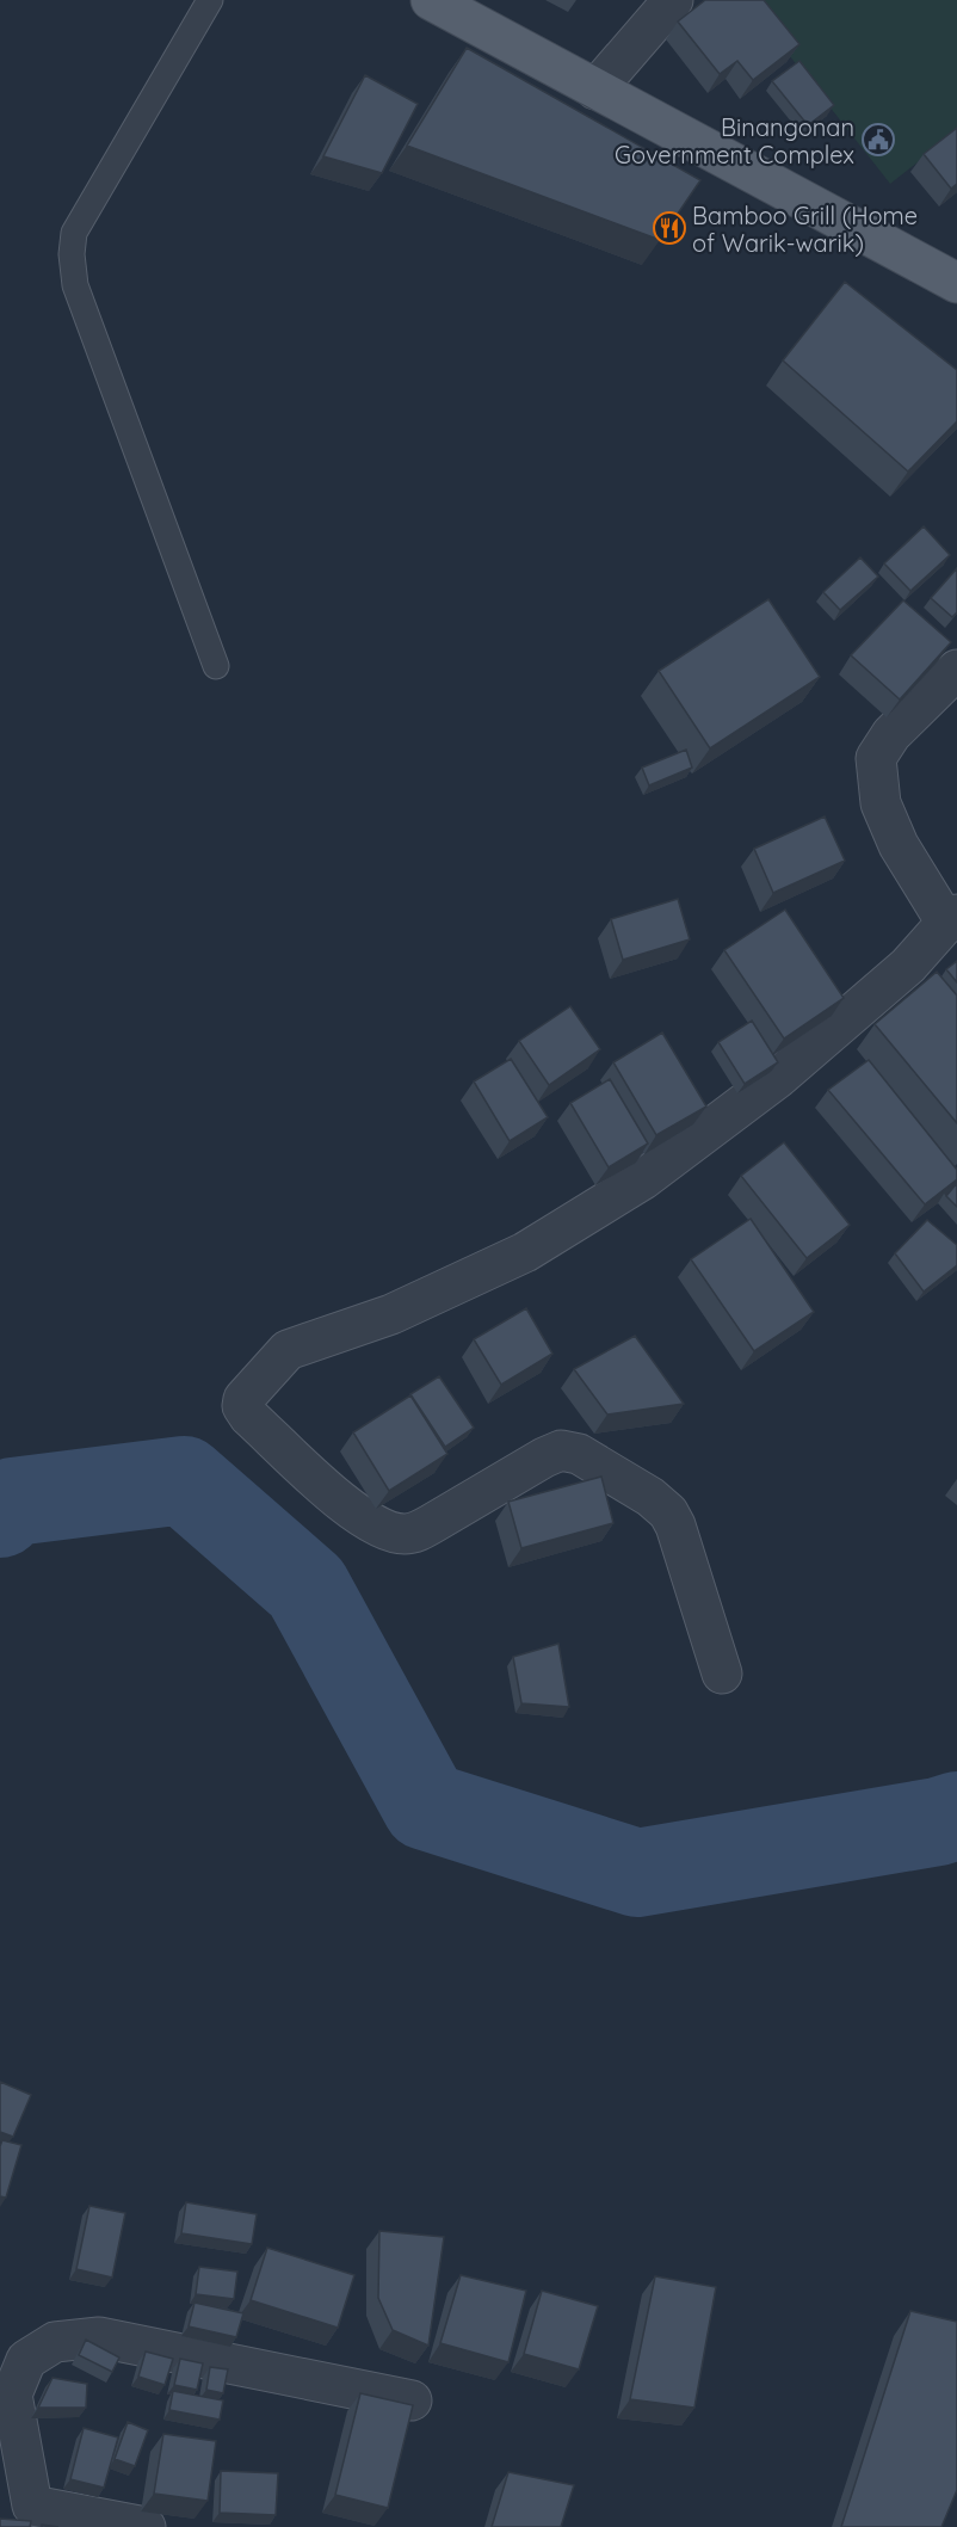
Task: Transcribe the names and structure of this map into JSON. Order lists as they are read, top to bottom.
{
  "places": {
    "public building": ["Binangonan Government Complex"],
    "restaurant": ["Bamboo Grill (Home of Warik-warik)"]
  }
}
